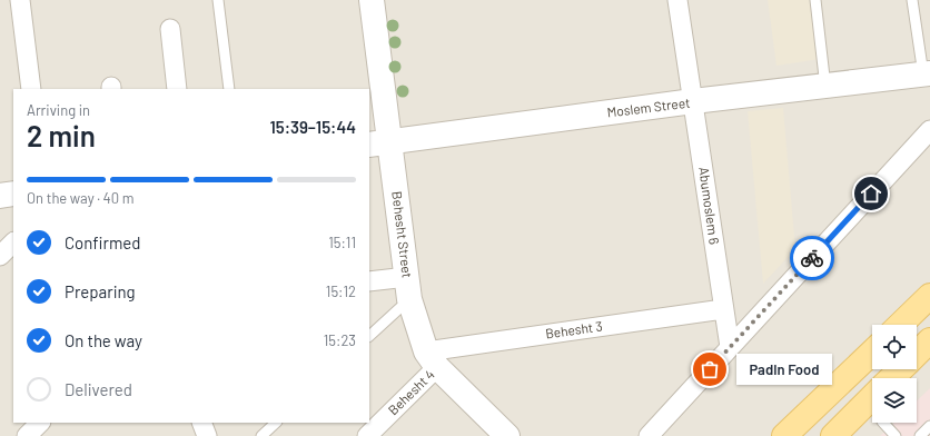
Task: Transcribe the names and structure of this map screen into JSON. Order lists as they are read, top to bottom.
{
  "streets": {
    "street": [
      "Moslem Street",
      "Abumoslem 6",
      "Behesht Street",
      "Behesht 3",
      "Behesht 4"
    ]
  },
  "crossings": [
    ["Moslem Street", "Abumoslem 6"],
    ["Moslem Street", "Behesht Street"],
    ["Abumoslem 6", "Behesht 3"],
    ["Behesht Street", "Behesht 3"],
    ["Behesht Street", "Behesht 4"],
    ["Behesht 3", "Behesht 4"]
  ],
  "places": ["Padin Food"],
  "page": {
    "heading": ["2 min", "Arriving in", "15:39–15:44"],
    "bar": "On the way · 40 m",
    "list": [
      ["Confirmed", "15:11"],
      ["Preparing", "15:12"],
      ["On the way", "15:23"],
      "Delivered"
    ],
    "bubble": "Padin Food"
  }
}
